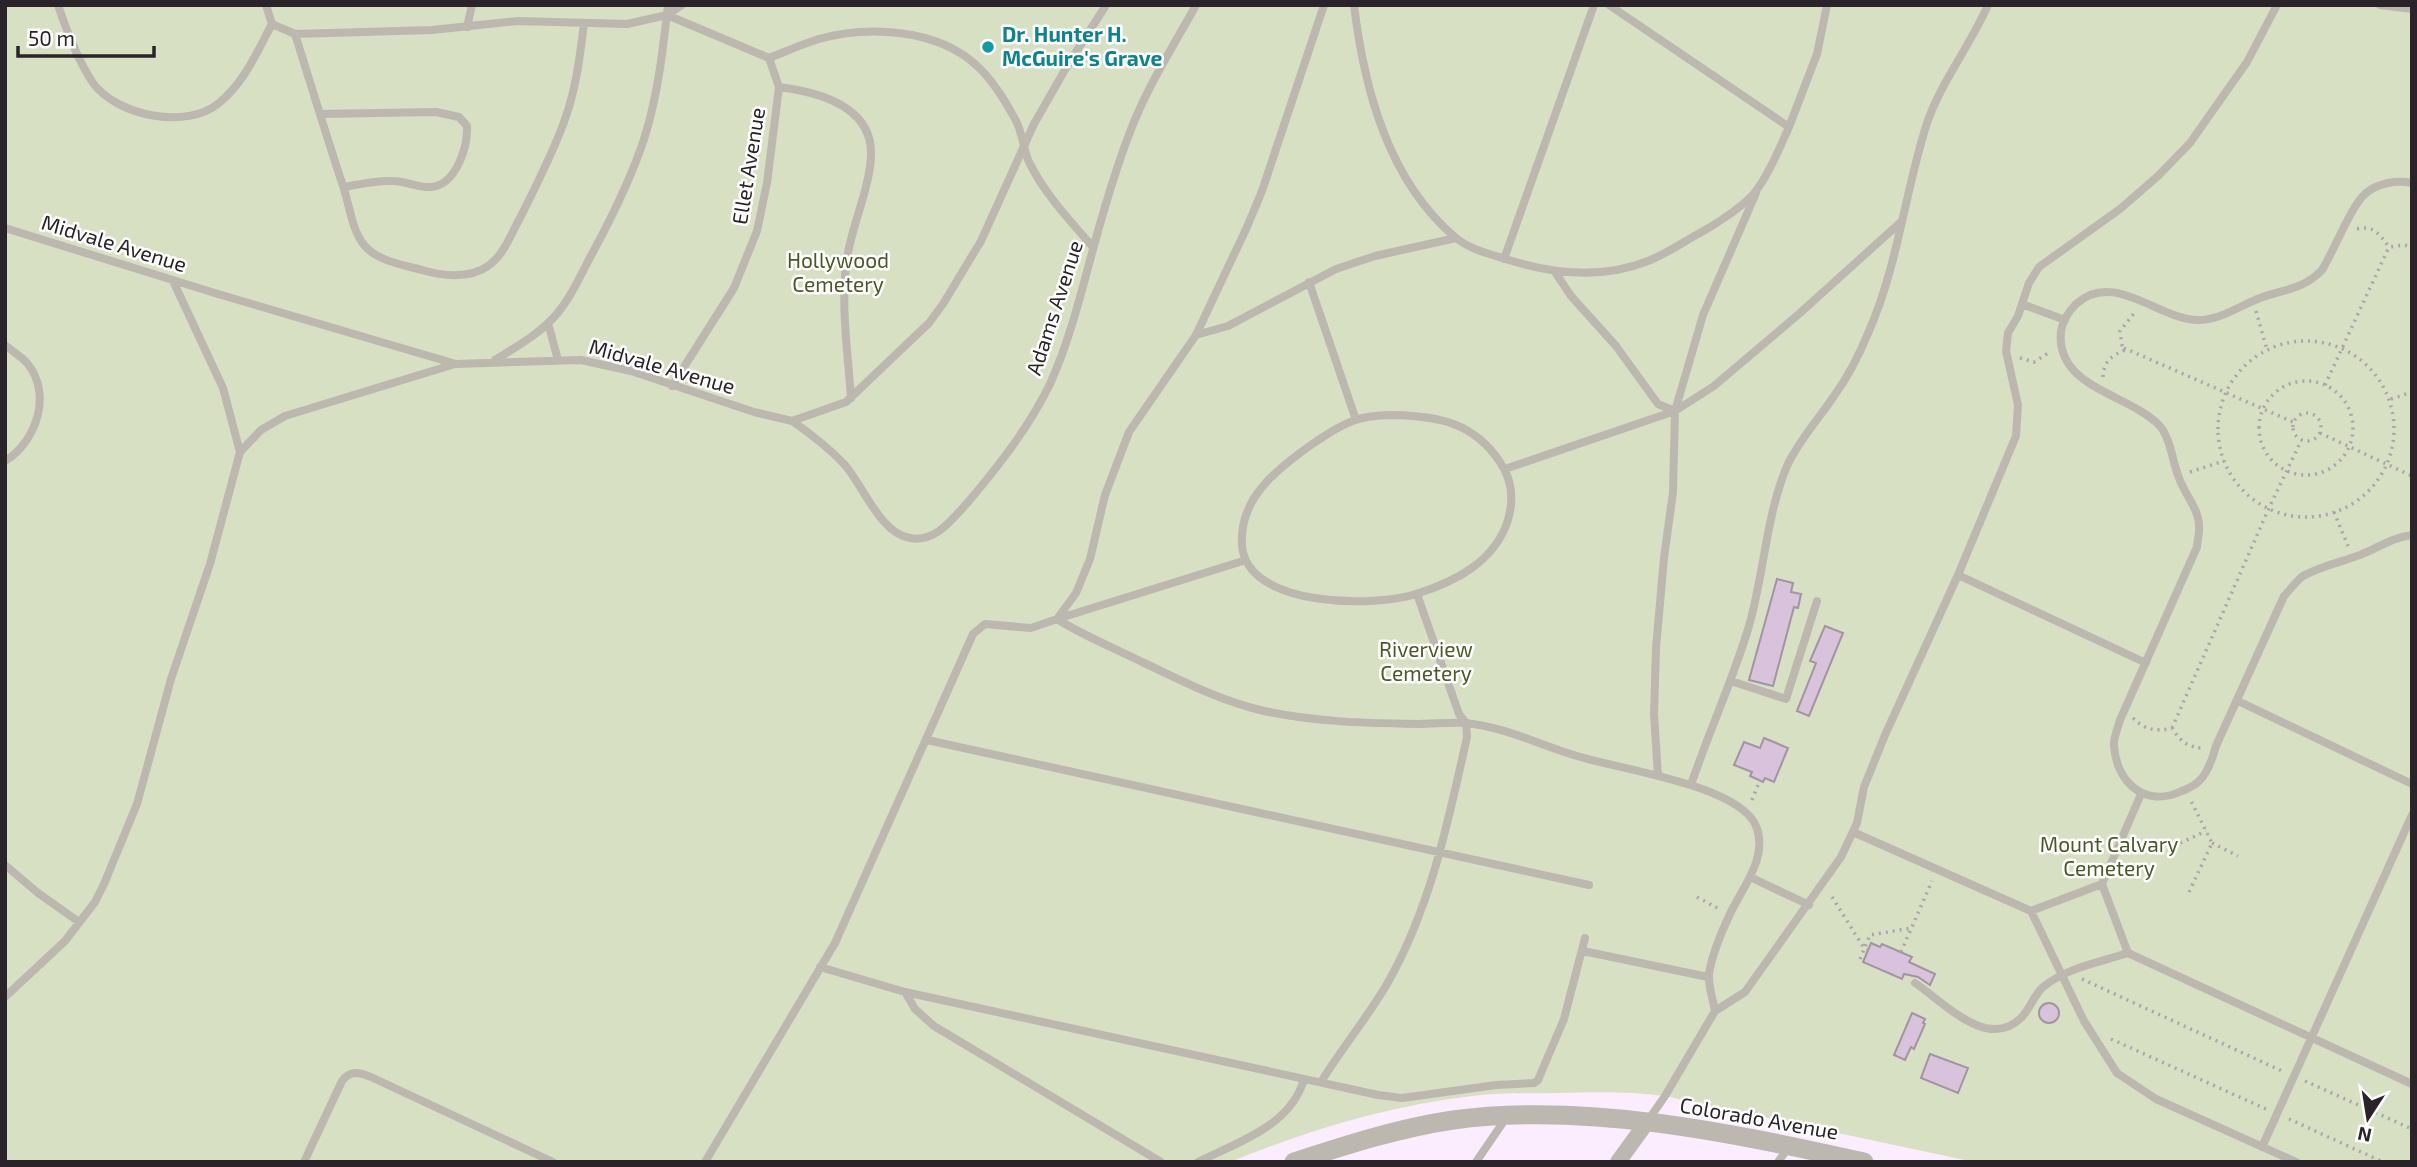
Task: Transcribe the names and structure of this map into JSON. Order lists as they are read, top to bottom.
{
  "streets": {
    "street": ["Colorado Avenue"],
    "lane": ["Ellet Avenue", "Midvale Avenue", "Adams Avenue"]
  },
  "crossings": [
    ["Ellet Avenue", "Midvale Avenue"],
    ["Midvale Avenue", "Adams Avenue"]
  ],
  "parks": ["Hollywood Cemetery", "Riverview Cemetery", "Mount Calvary Cemetery"],
  "places": ["Dr. Hunter H. McGuire's Grave"],
  "scale_bar": "50 m",
  "north": "bottom"
}
